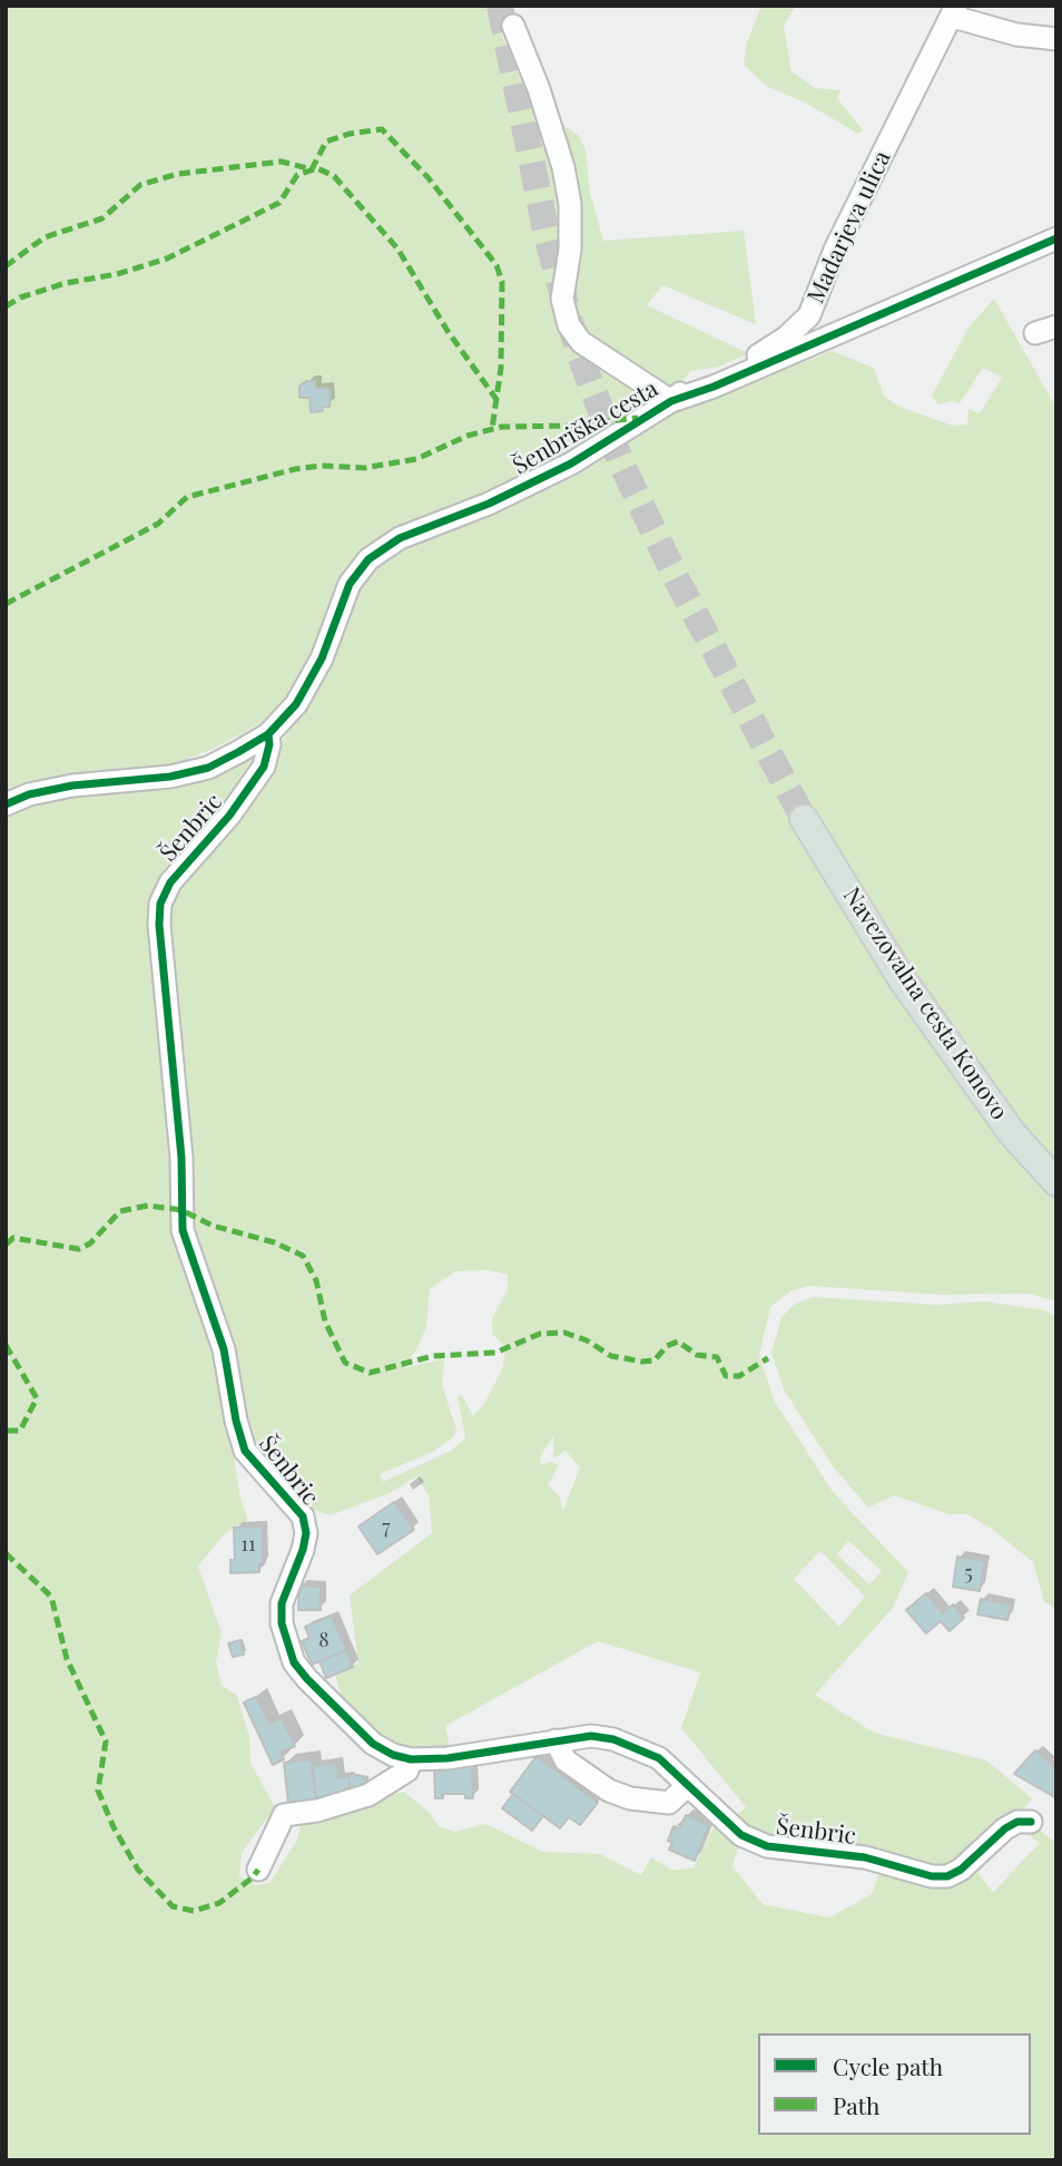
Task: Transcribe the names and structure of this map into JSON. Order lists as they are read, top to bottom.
{
  "streets": {
    "main road": ["Navezovalna cesta Konovo"],
    "street": ["Madarjeva ulica", "Šenbriška cesta", "Šenbric"]
  },
  "crossings": [
    ["Madarjeva ulica", "Šenbriška cesta"],
    ["Šenbriška cesta", "Šenbric"]
  ],
  "house_numbers": [
    "7",
    "11",
    "5",
    "8"
  ],
  "legend": ["Cycle path", "Path"]
}
